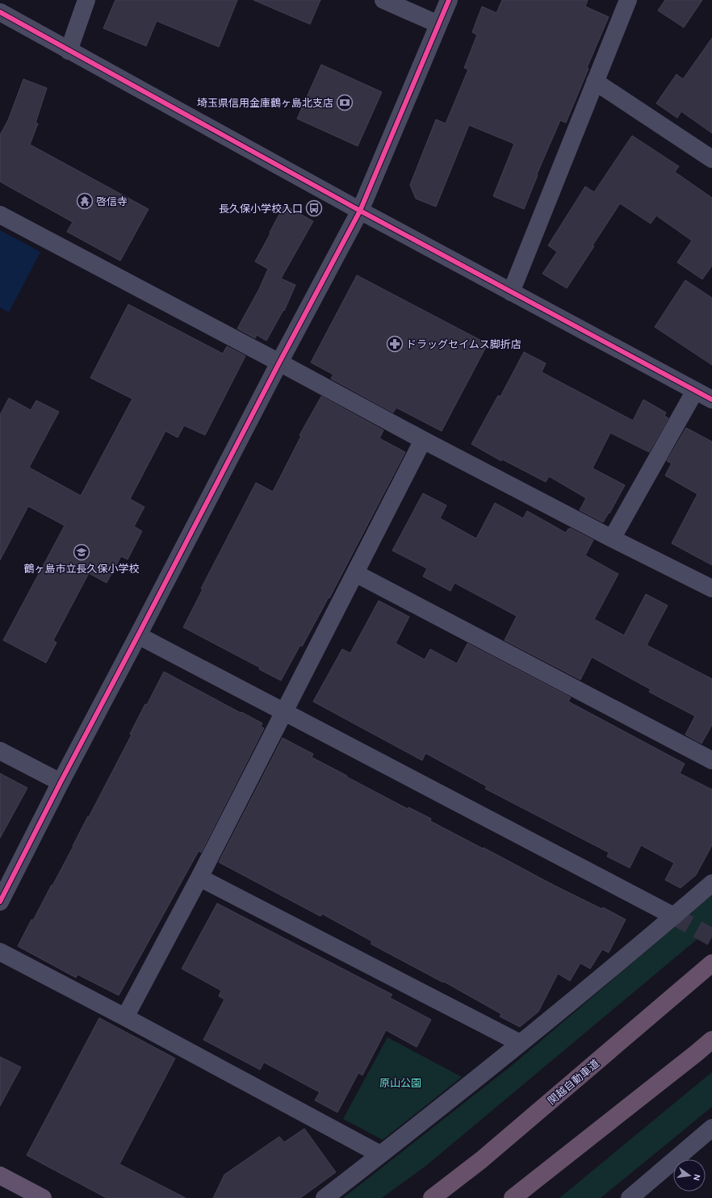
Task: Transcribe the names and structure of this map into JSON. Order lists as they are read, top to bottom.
{
  "streets": {
    "highway": ["関越自動車道"]
  },
  "parks": ["原山公園"],
  "places": {
    "bank": ["埼玉県信用金庫鶴ヶ島北支店"],
    "temple": ["啓信寺"],
    "bus stop": ["長久保小学校入口"],
    "pharmacy": ["ドラッグセイムス脚折店"],
    "school or university": ["鶴ヶ島市立長久保小学校"]
  },
  "north": "right"
}
